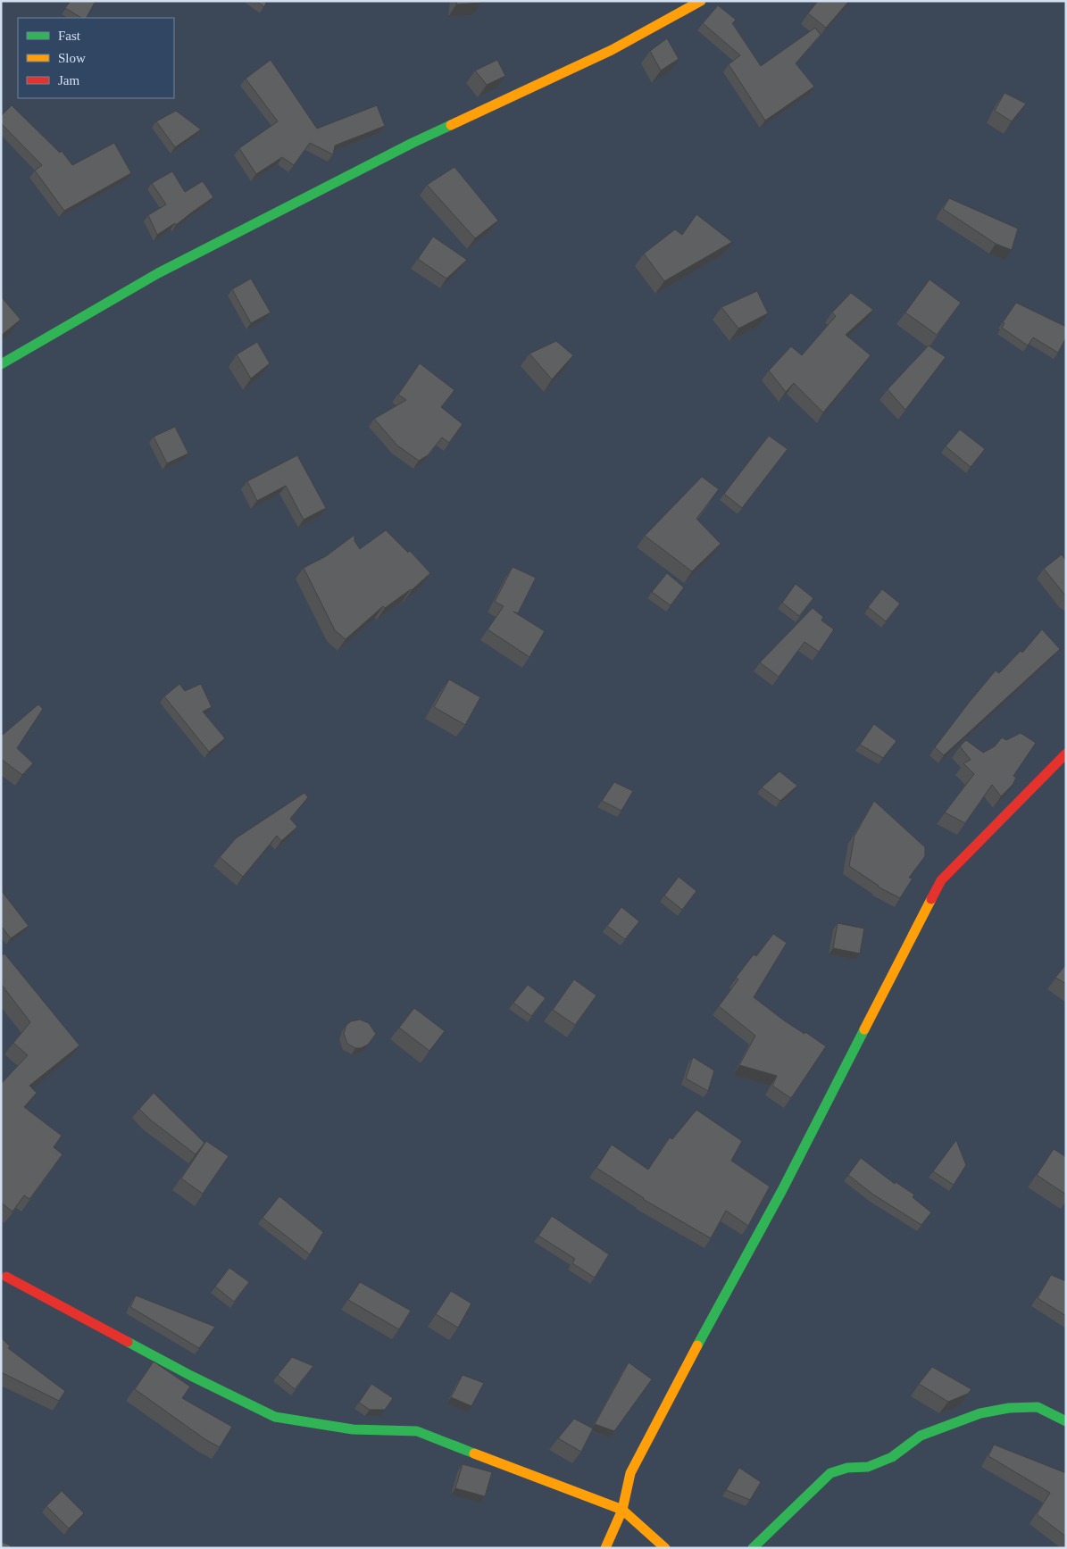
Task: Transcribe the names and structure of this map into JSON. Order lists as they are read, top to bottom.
{
  "legend": ["Fast", "Slow", "Jam"]
}
